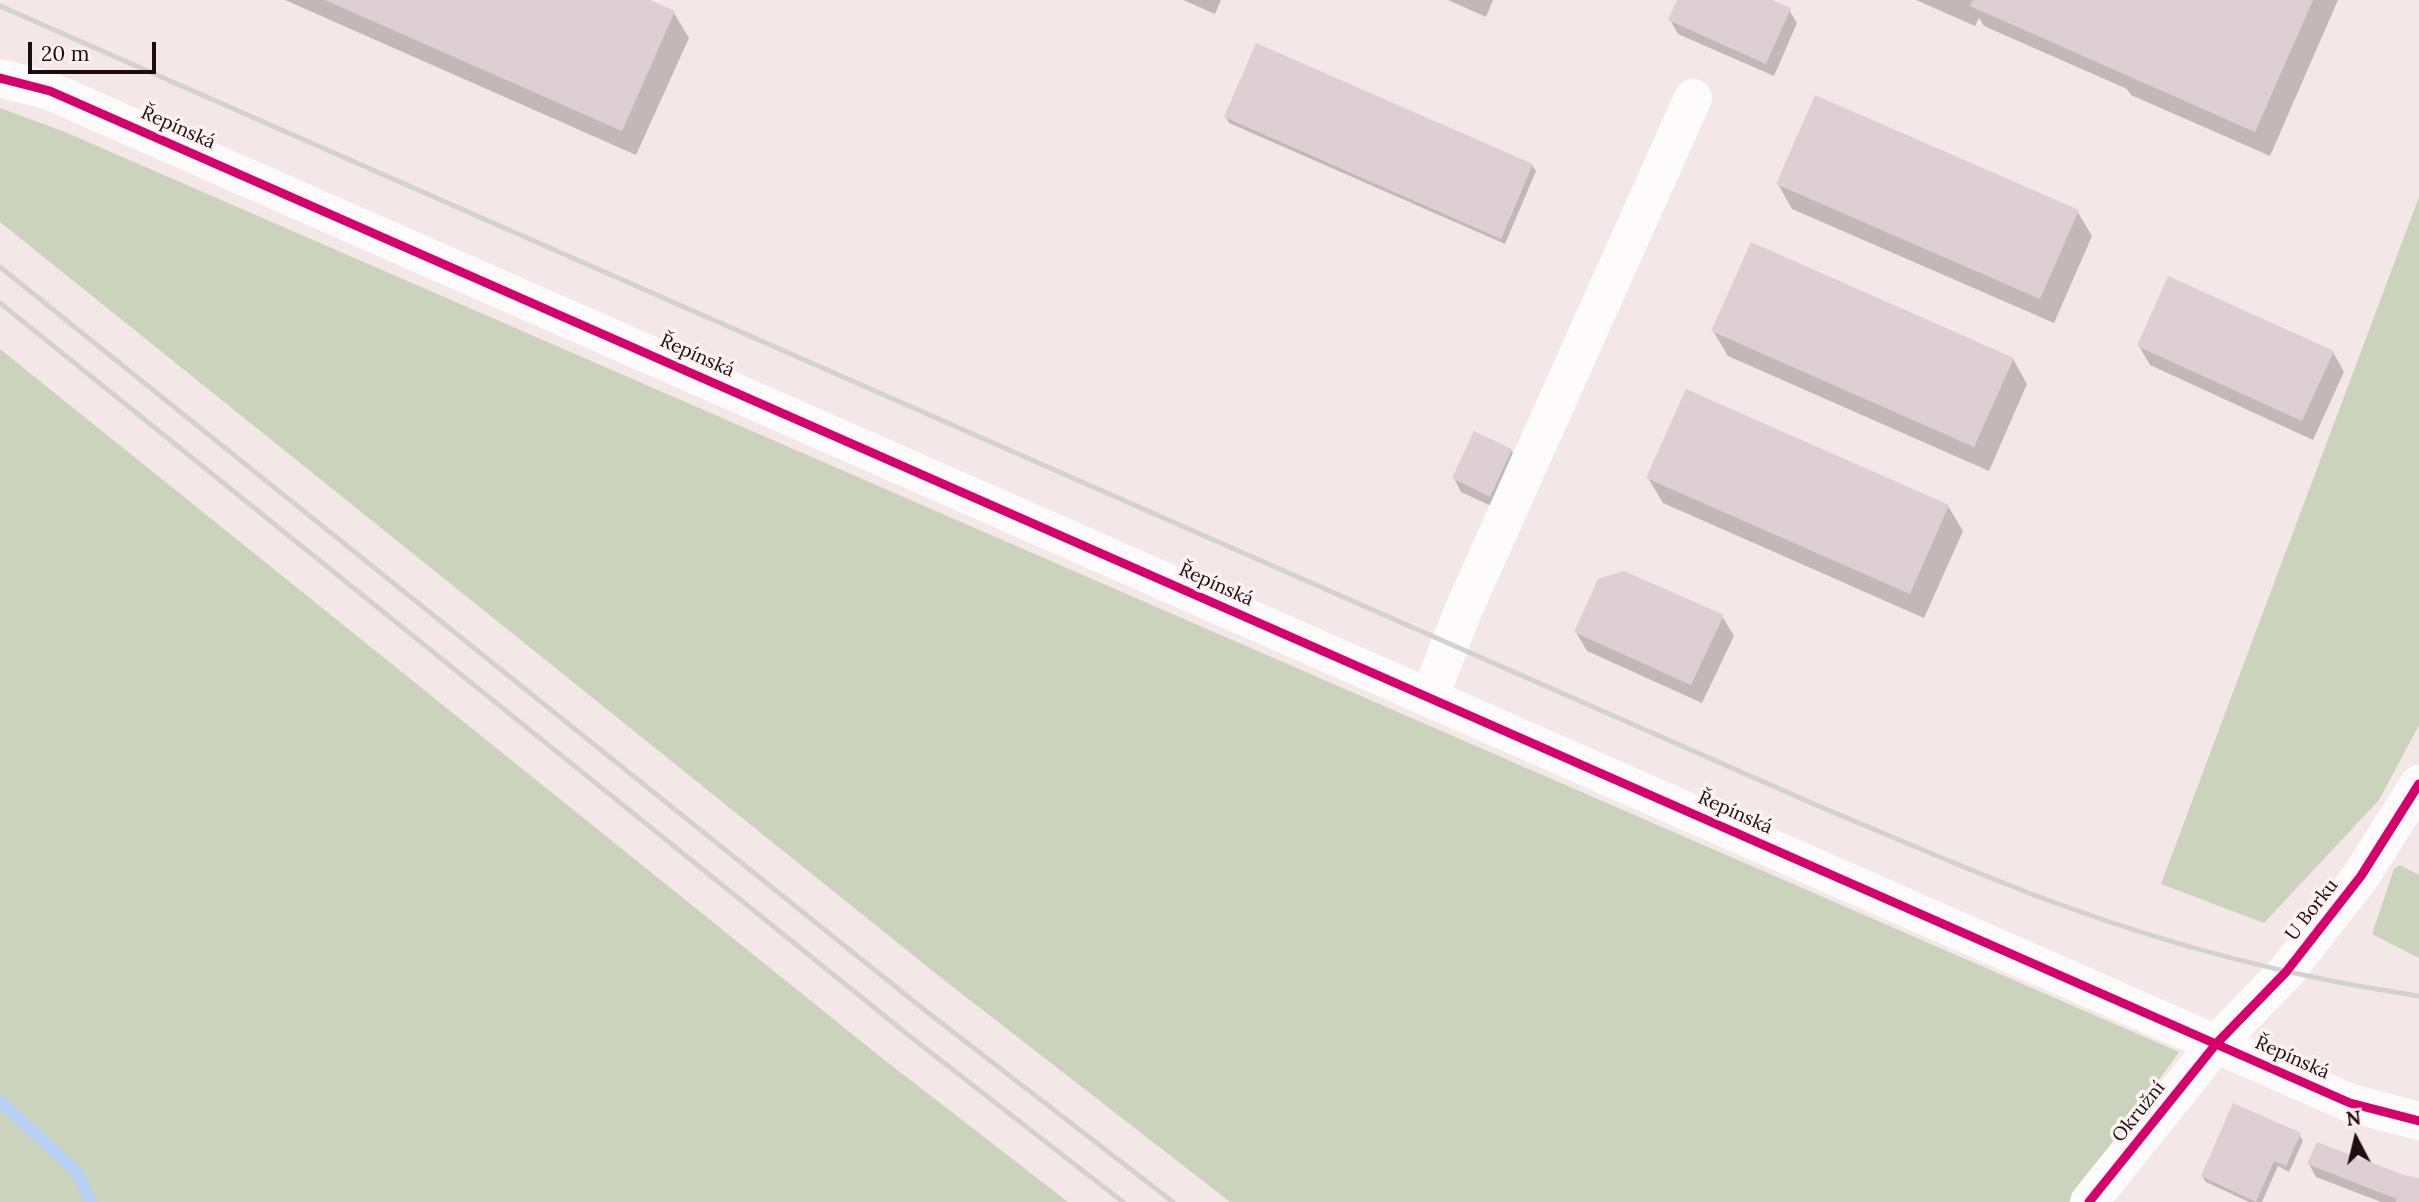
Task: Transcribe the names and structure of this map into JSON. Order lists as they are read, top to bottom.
{
  "streets": {
    "street": ["Řepínská", "U Borku", "Okružní"]
  },
  "crossings": [
    ["Řepínská", "U Borku"],
    ["Řepínská", "Okružní"],
    ["U Borku", "Okružní"]
  ],
  "scale_bar": "20 m",
  "north": "top"
}
